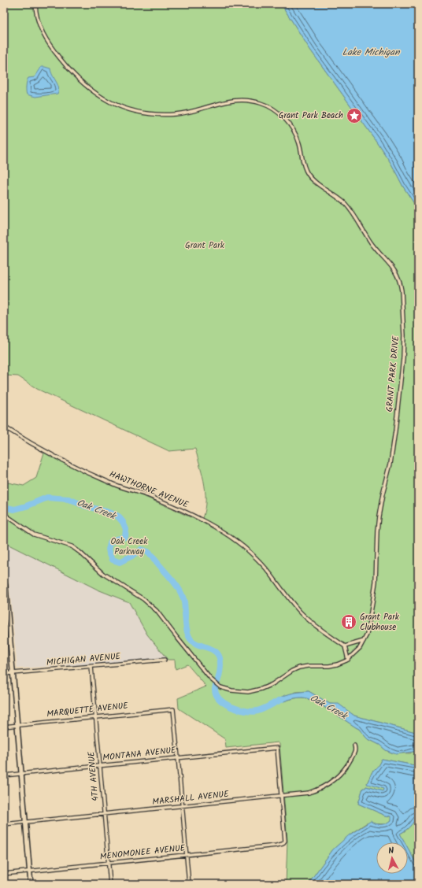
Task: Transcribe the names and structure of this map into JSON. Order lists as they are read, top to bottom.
{
  "streets": {
    "street": [
      "GRANT PARK DRIVE",
      "HAWTHORNE AVENUE",
      "MICHIGAN AVENUE",
      "MARQUETTE AVENUE",
      "MONTANA AVENUE",
      "4TH AVENUE",
      "MARSHALL AVENUE",
      "MENOMONEE AVENUE"
    ]
  },
  "crossings": [
    ["MICHIGAN AVENUE", "4TH AVENUE"],
    ["MARQUETTE AVENUE", "MONTANA AVENUE"],
    ["MARQUETTE AVENUE", "4TH AVENUE"],
    ["MONTANA AVENUE", "4TH AVENUE"],
    ["MONTANA AVENUE", "MARSHALL AVENUE"],
    ["MONTANA AVENUE", "MENOMONEE AVENUE"],
    ["4TH AVENUE", "MARSHALL AVENUE"],
    ["4TH AVENUE", "MENOMONEE AVENUE"],
    ["MARSHALL AVENUE", "MENOMONEE AVENUE"]
  ],
  "water": ["Lake Michigan", "Oak Creek"],
  "parks": ["Grant Park", "Oak Creek Parkway"],
  "places": {
    "place": ["Grant Park Beach"],
    "building": ["Grant Park Clubhouse"]
  },
  "north": "top"
}
